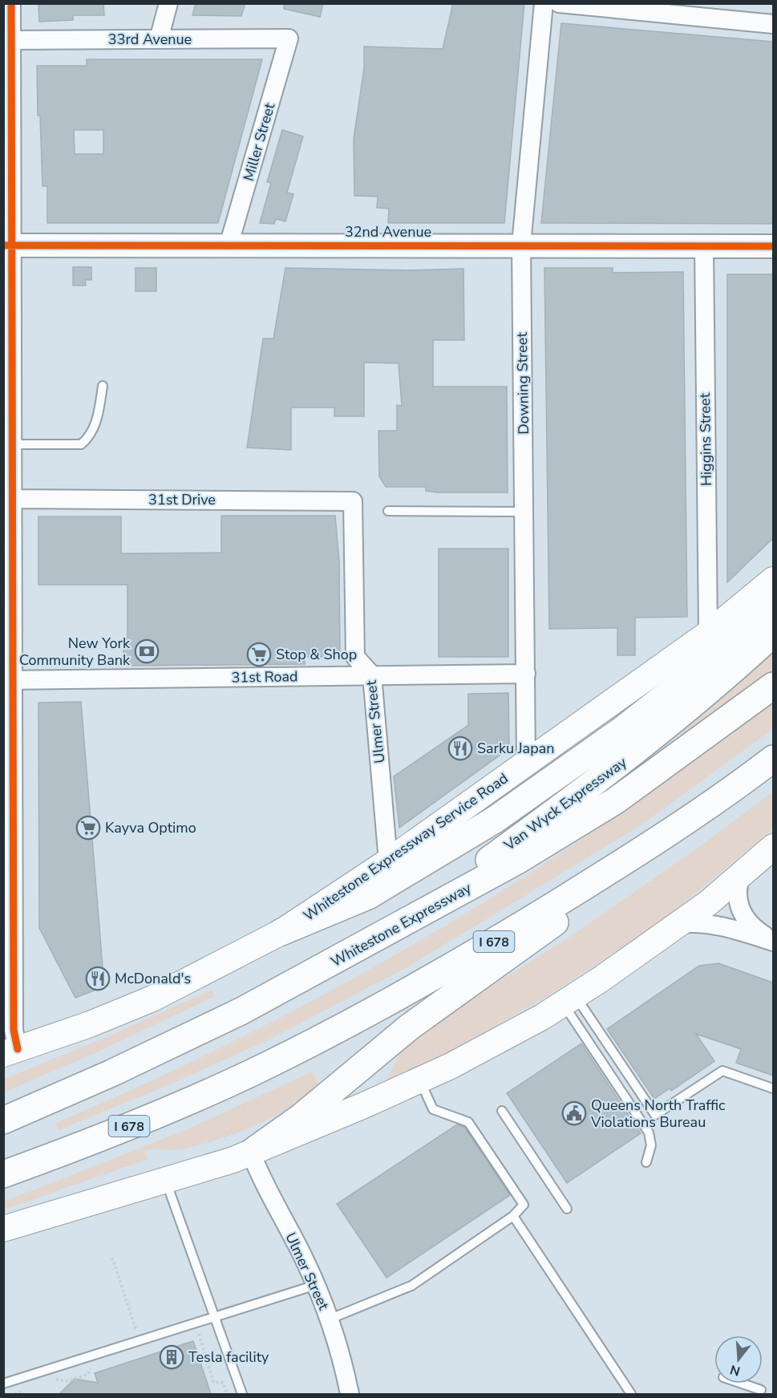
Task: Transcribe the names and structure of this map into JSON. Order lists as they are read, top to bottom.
{
  "streets": {
    "highway": ["Van Wyck Expressway", "Whitestone Expressway", "I 678"],
    "main road": ["Whitestone Expressway Service Road"],
    "street": [
      "33rd Avenue",
      "Miller Street",
      "32nd Avenue",
      "Downing Street",
      "Higgins Street",
      "31st Drive",
      "31st Road",
      "Ulmer Street"
    ]
  },
  "crossings": [
    ["33rd Avenue", "Miller Street"],
    ["Miller Street", "32nd Avenue"],
    ["32nd Avenue", "Downing Street"],
    ["32nd Avenue", "Higgins Street"],
    ["Downing Street", "31st Road"],
    ["Downing Street", "Whitestone Expressway Service Road"],
    ["Higgins Street", "Whitestone Expressway Service Road"],
    ["31st Drive", "Ulmer Street"],
    ["31st Road", "Ulmer Street"],
    ["Ulmer Street", "Whitestone Expressway Service Road"],
    ["Van Wyck Expressway", "Whitestone Expressway"]
  ],
  "places": {
    "bank": ["New York Community Bank"],
    "supermarket": ["Stop & Shop", "Kayva Optimo"],
    "restaurant": ["Sarku Japan", "McDonald's"],
    "public building": ["Queens North Traffic Violations Bureau"],
    "building": ["Tesla facility"]
  },
  "north": "bottom"
}
